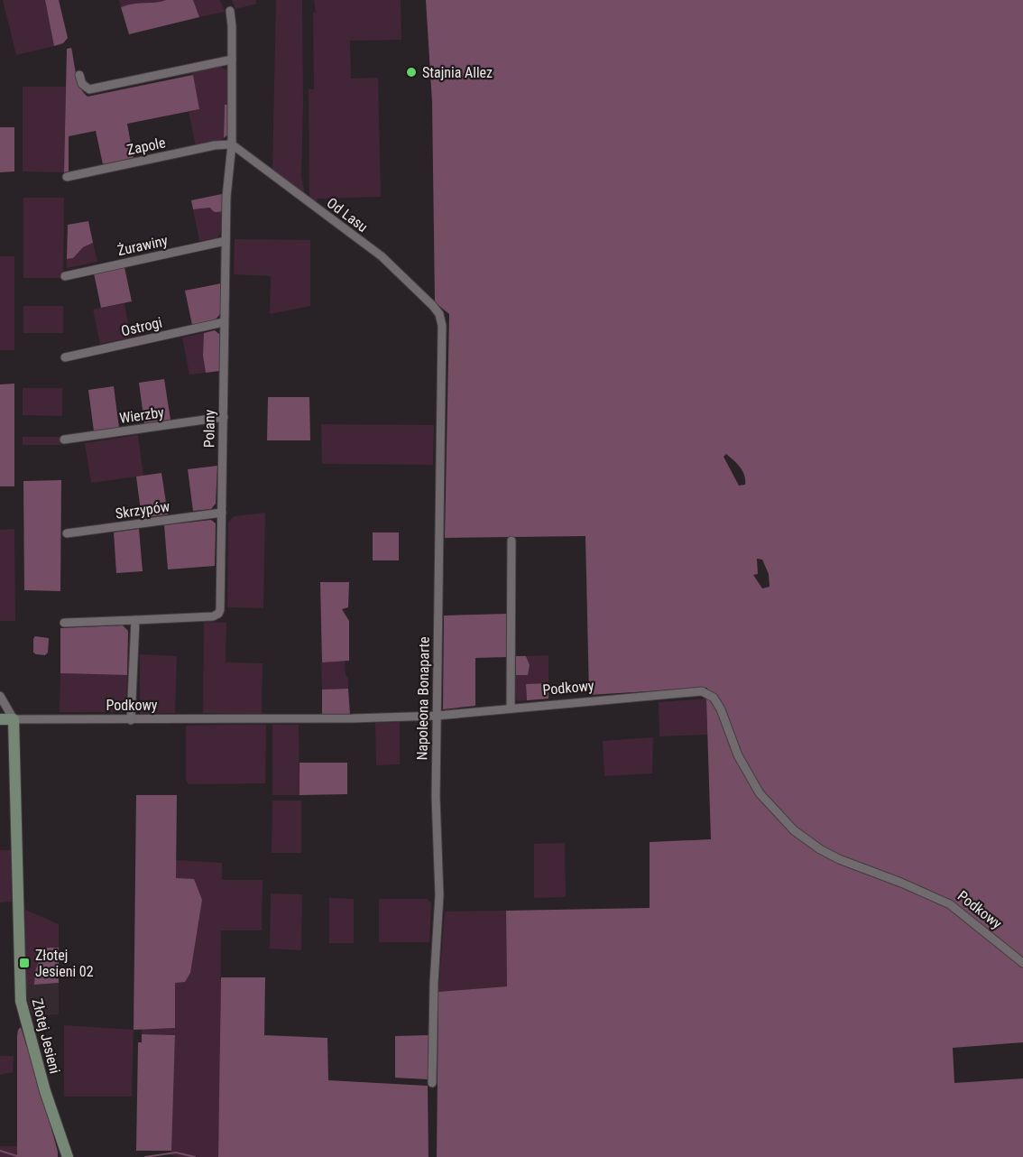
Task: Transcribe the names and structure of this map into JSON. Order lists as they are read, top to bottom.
{
  "streets": {
    "street": [
      "Zapole",
      "Od Lasu",
      "Żurawiny",
      "Ostrogi",
      "Wierzby",
      "Polany",
      "Skrzypów",
      "Podkowy",
      "Napoleona Bonaparte",
      "Złotej Jesieni"
    ]
  },
  "crossings": [
    ["Zapole", "Od Lasu"],
    ["Zapole", "Polany"],
    ["Od Lasu", "Polany"],
    ["Od Lasu", "Napoleona Bonaparte"],
    ["Żurawiny", "Polany"],
    ["Ostrogi", "Polany"],
    ["Wierzby", "Polany"],
    ["Polany", "Skrzypów"],
    ["Podkowy", "Napoleona Bonaparte"],
    ["Podkowy", "Złotej Jesieni"]
  ],
  "places": {
    "other": ["Stajnia Allez"],
    "transit": ["Złotej Jesieni 02"]
  }
}
